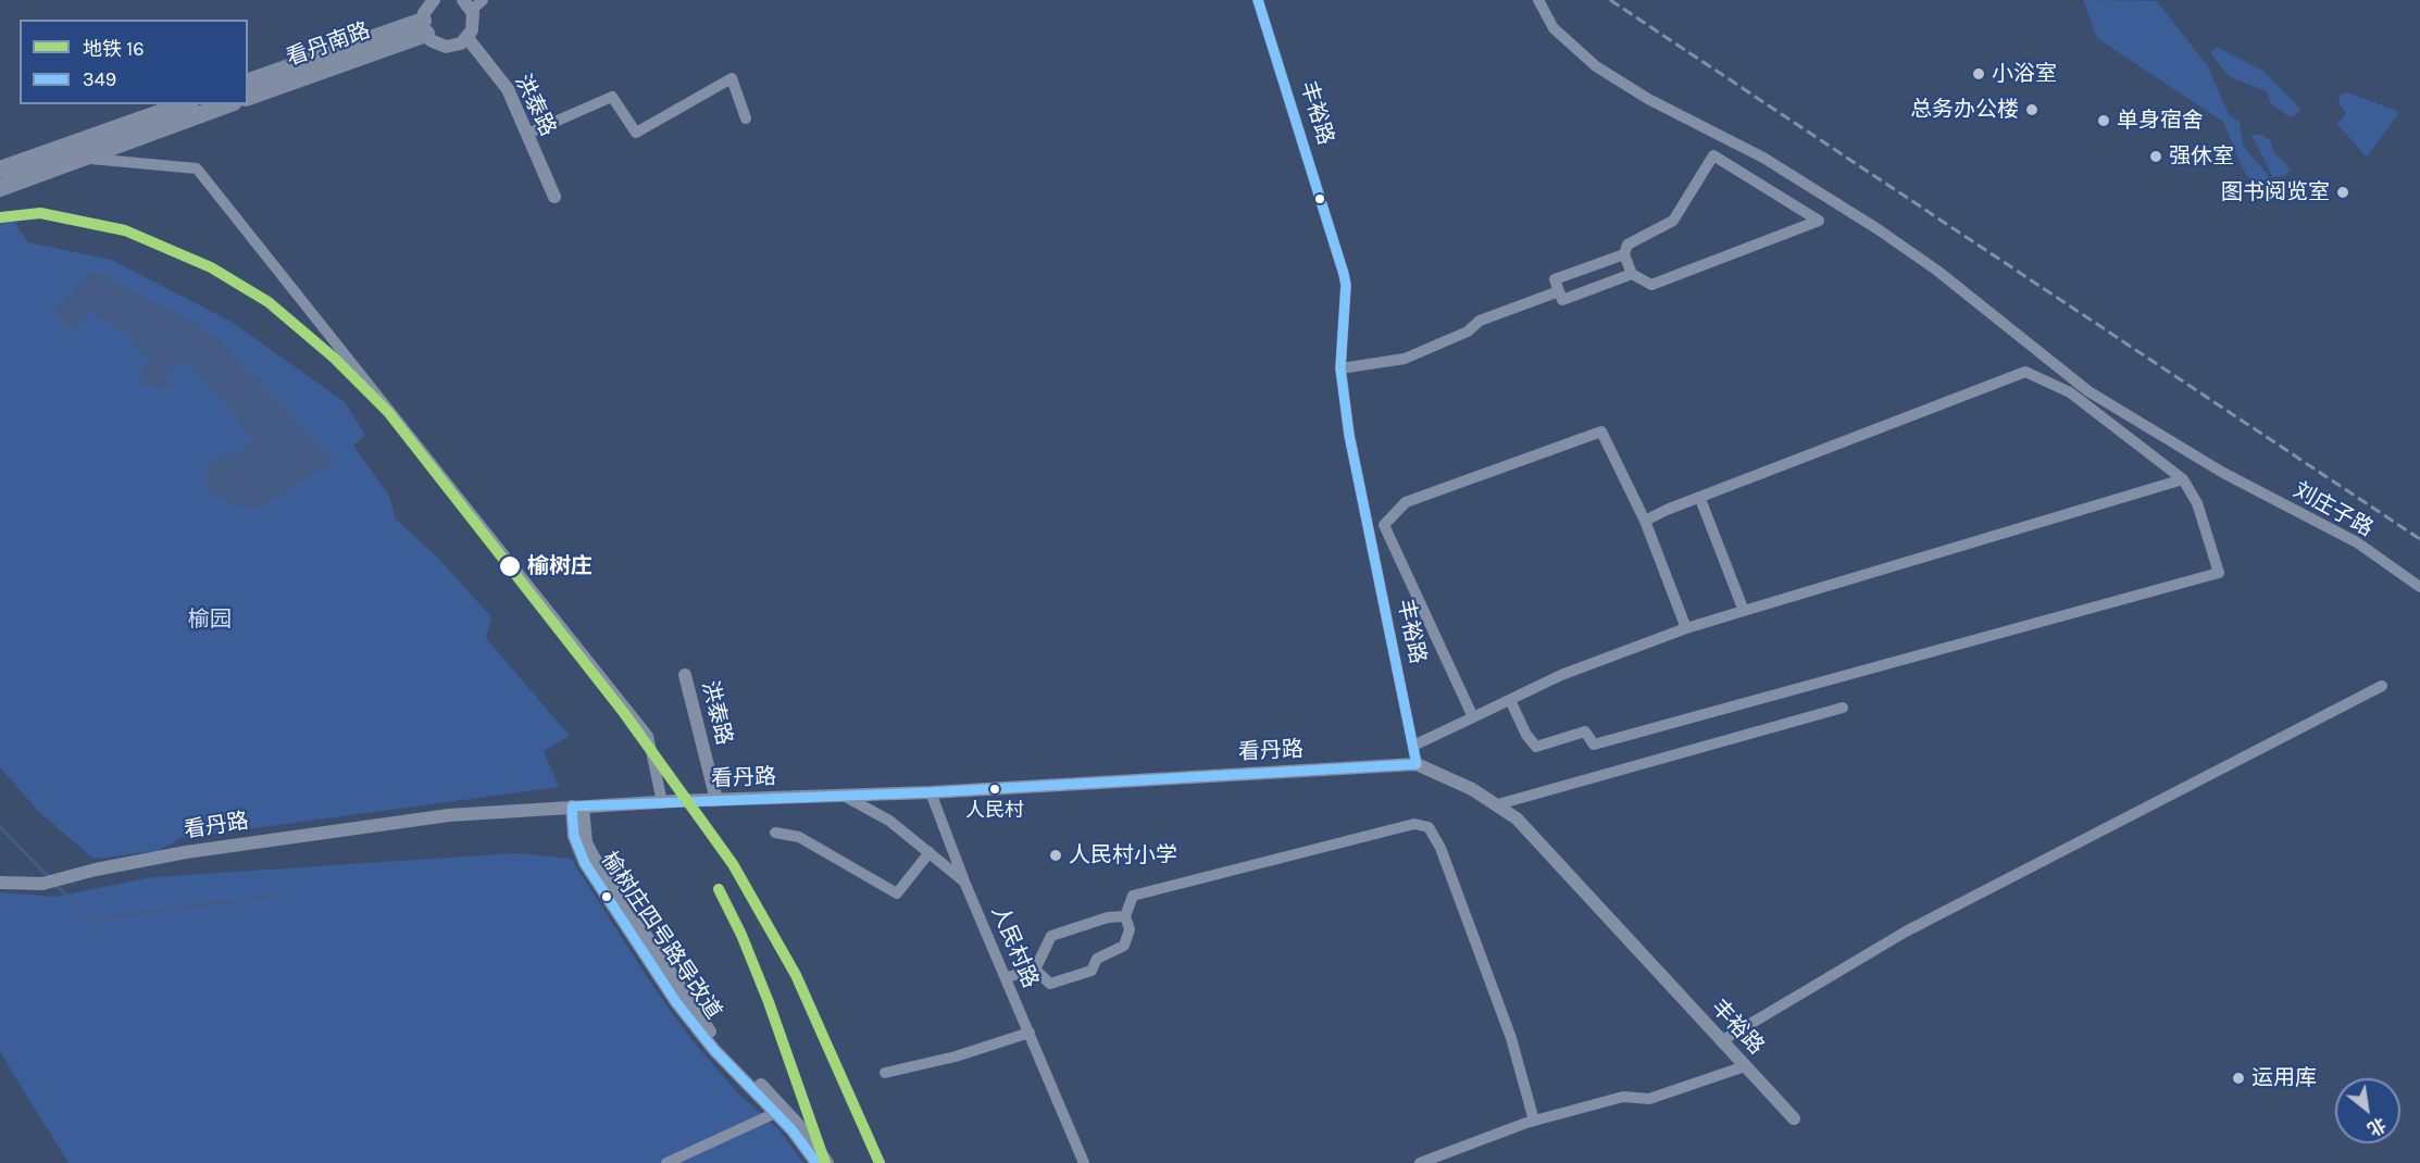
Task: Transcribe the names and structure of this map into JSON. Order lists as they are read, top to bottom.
{
  "streets": {
    "main road": ["看丹南路"],
    "street": [
      "洪泰路",
      "丰裕路",
      "刘庄子路",
      "看丹路",
      "榆树庄四号路导改道",
      "人民村路"
    ]
  },
  "crossings": [
    ["洪泰路", "看丹路"],
    ["丰裕路", "看丹路"],
    ["看丹路", "榆树庄四号路导改道"],
    ["看丹路", "人民村路"]
  ],
  "parks": ["榆园"],
  "places": [
    "小浴室",
    "总务办公楼",
    "单身宿舍",
    "强休室",
    "图书阅览室",
    "榆树庄",
    "人民村",
    "人民村小学",
    "运用库"
  ],
  "lines": ["transit line 349", "metro line 16"],
  "legend": ["地铁 16", "349"],
  "north": "bottom right"
}
